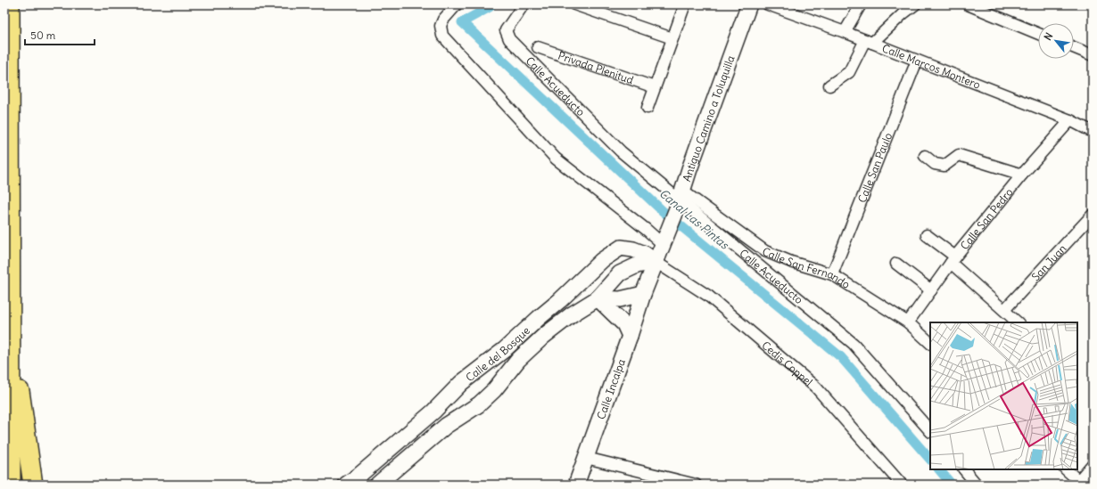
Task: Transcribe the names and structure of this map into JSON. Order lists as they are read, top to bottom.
{
  "streets": {
    "street": [
      "Calle Marcos Montero",
      "Privada Plenitud",
      "Calle Acueducto",
      "Antiguo Camino a Toluquilla",
      "Calle San Paulo",
      "Calle San Pedro",
      "San Juan",
      "Calle San Fernando",
      "Calle del Bosque",
      "Cedis Coppel",
      "Calle Incalpa"
    ]
  },
  "crossings": [
    ["Calle Marcos Montero", "Calle San Paulo"],
    ["Calle Marcos Montero", "Calle San Pedro"],
    ["Calle Acueducto", "Antiguo Camino a Toluquilla"],
    ["Calle Acueducto", "Calle San Fernando"],
    ["Antiguo Camino a Toluquilla", "Calle San Fernando"],
    ["Calle San Paulo", "Calle San Fernando"],
    ["Calle San Pedro", "Calle San Fernando"],
    ["Calle del Bosque", "Cedis Coppel"],
    ["Calle del Bosque", "Calle Incalpa"],
    ["Cedis Coppel", "Calle Incalpa"]
  ],
  "water": ["Canal Las Pintas"],
  "scale_bar": "50 m",
  "north": "top left"
}
